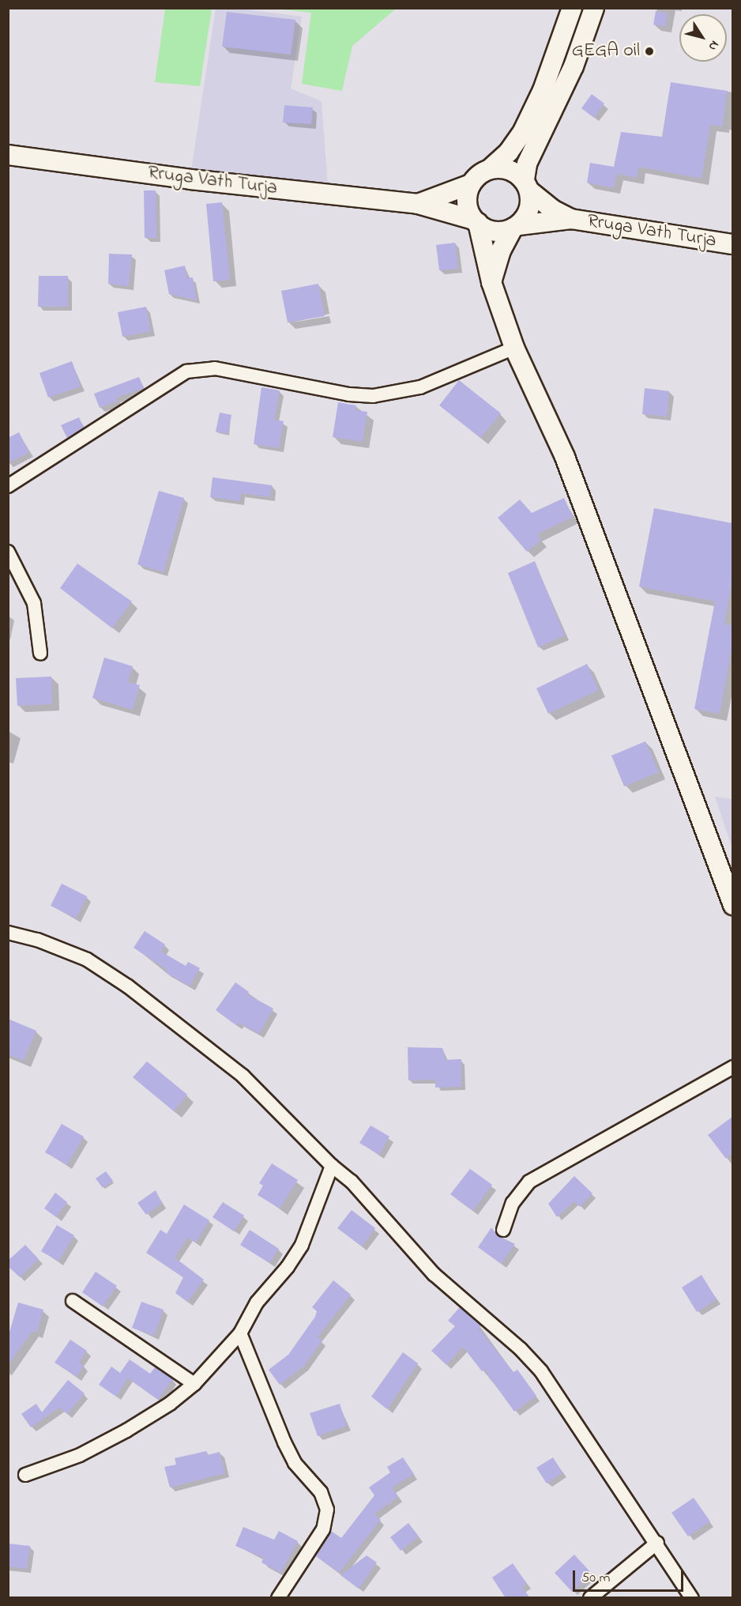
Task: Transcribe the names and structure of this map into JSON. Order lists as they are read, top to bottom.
{
  "streets": {
    "street": ["Rruga Vath Turja"]
  },
  "places": ["GEGA oil"],
  "scale_bar": "50 m",
  "north": "bottom right"
}
